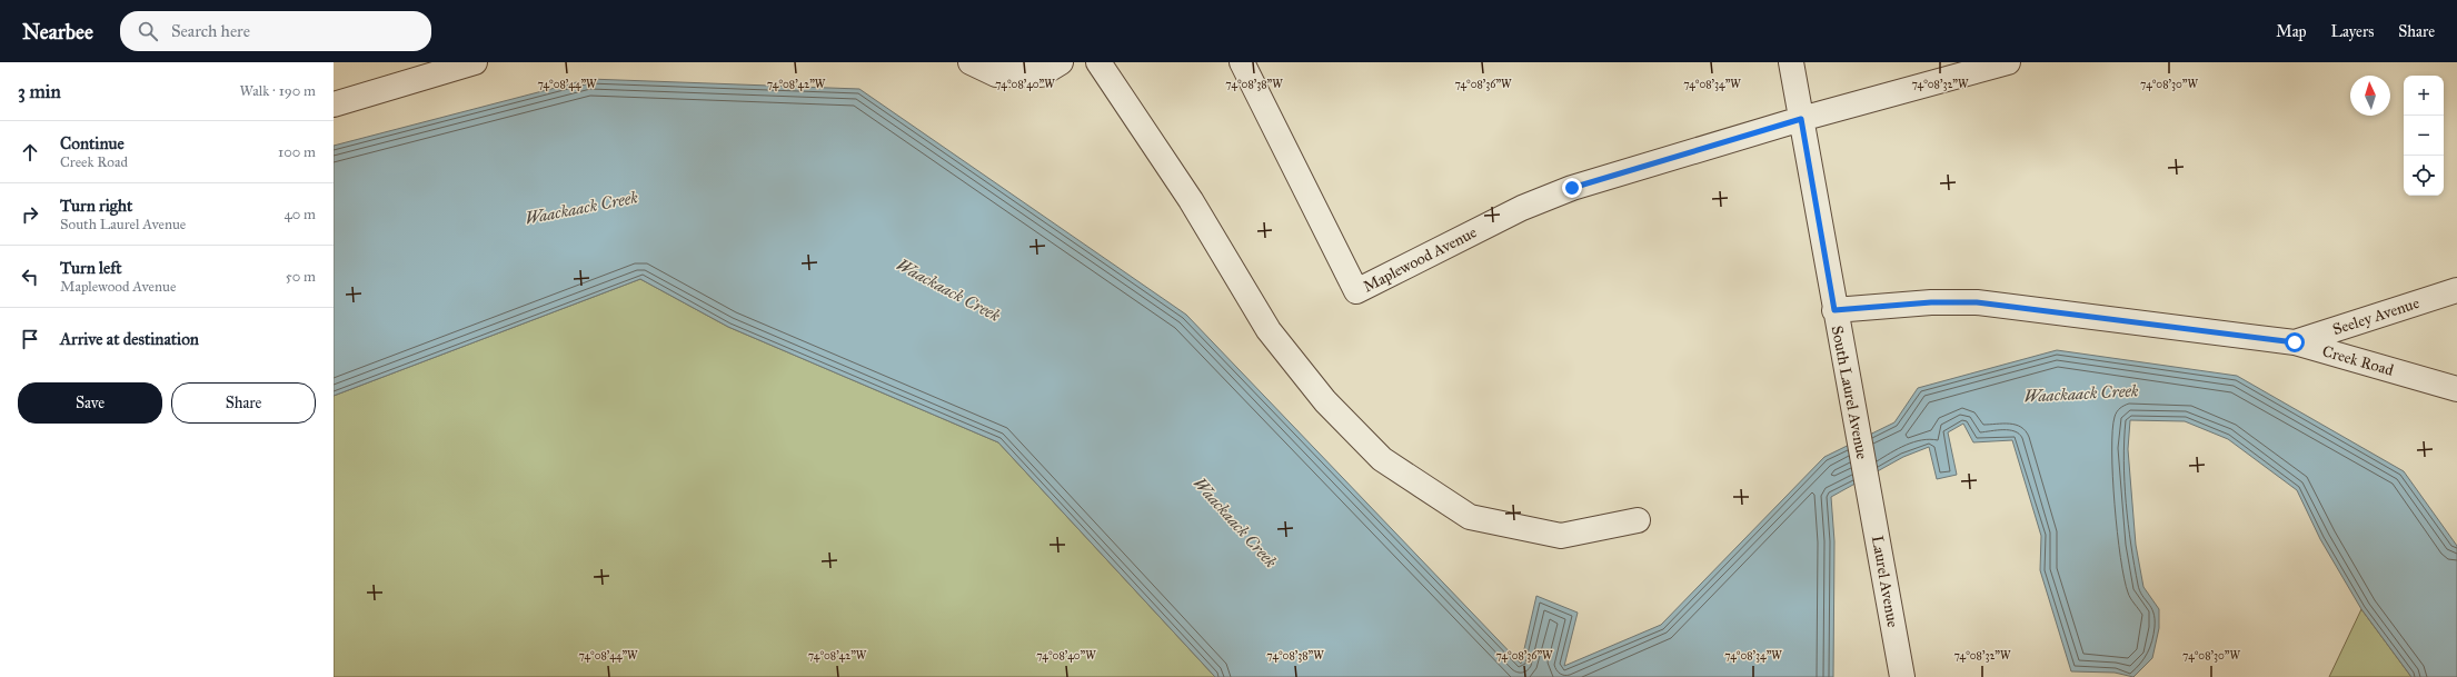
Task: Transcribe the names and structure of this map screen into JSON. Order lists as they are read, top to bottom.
{
  "streets": {
    "street": [
      "Maplewood Avenue",
      "Seeley Avenue",
      "Creek Road",
      "South Laurel Avenue",
      "Laurel Avenue"
    ]
  },
  "crossings": [
    ["Maplewood Avenue", "South Laurel Avenue"],
    ["Seeley Avenue", "Creek Road"],
    ["Creek Road", "South Laurel Avenue"],
    ["South Laurel Avenue", "Laurel Avenue"]
  ],
  "water": ["Waackaack Creek"],
  "north": "top",
  "page": {
    "header": "Nearbee",
    "search": "Search here",
    "nav": ["Map", "Layers", "Share"],
    "heading": ["3 min", "Walk · 190 m"],
    "map_buttons": ["+", "−"],
    "list": [
      ["Continue", "Creek Road", "100 m"],
      ["Turn right", "South Laurel Avenue", "40 m"],
      ["Turn left", "Maplewood Avenue", "50 m"],
      "Arrive at destination"
    ],
    "buttons": ["Save", "Share"]
  },
  "coordinates": [
    "74°08'44\"W",
    "74°08'42\"W",
    "74°08'40\"W",
    "74°08'38\"W",
    "74°08'36\"W",
    "74°08'34\"W",
    "74°08'32\"W",
    "74°08'30\"W"
  ]
}
